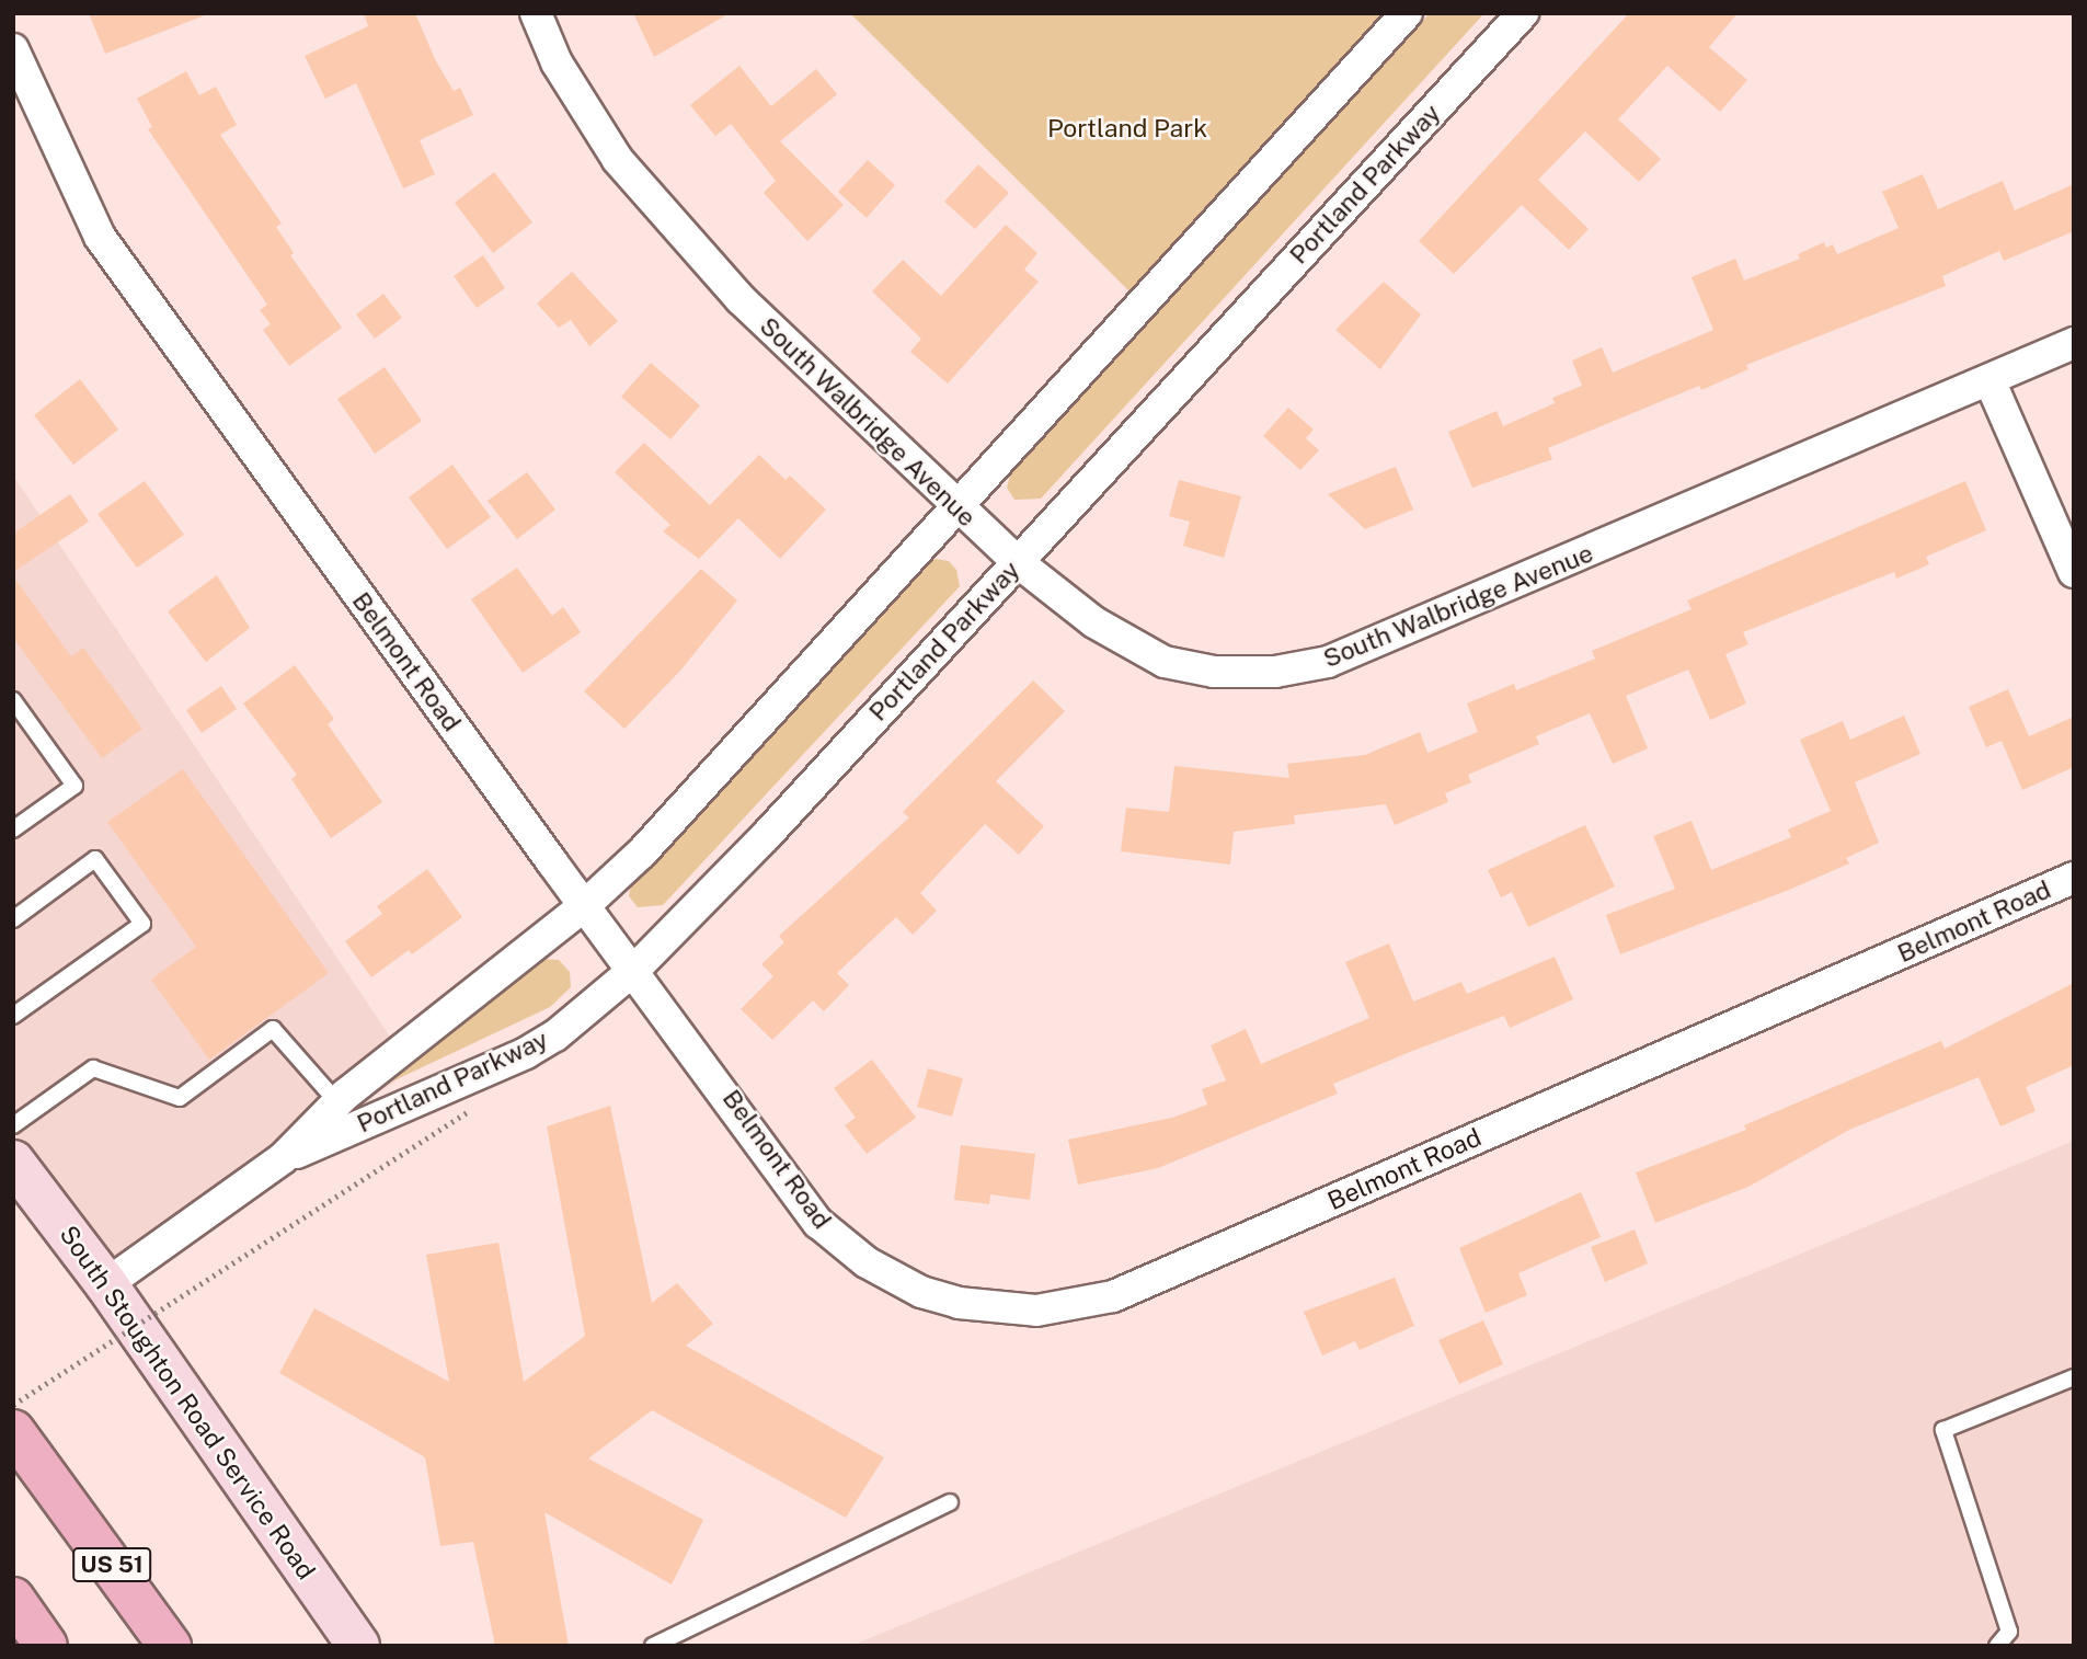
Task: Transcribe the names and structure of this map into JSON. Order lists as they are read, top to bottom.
{
  "streets": {
    "main road": ["US 51"],
    "street": [
      "Portland Parkway",
      "South Walbridge Avenue",
      "Belmont Road",
      "South Stoughton Road Service Road"
    ]
  },
  "crossings": [
    ["Portland Parkway", "South Walbridge Avenue"],
    ["Portland Parkway", "Belmont Road"],
    ["Portland Parkway", "South Stoughton Road Service Road"]
  ],
  "parks": ["Portland Park"]
}
